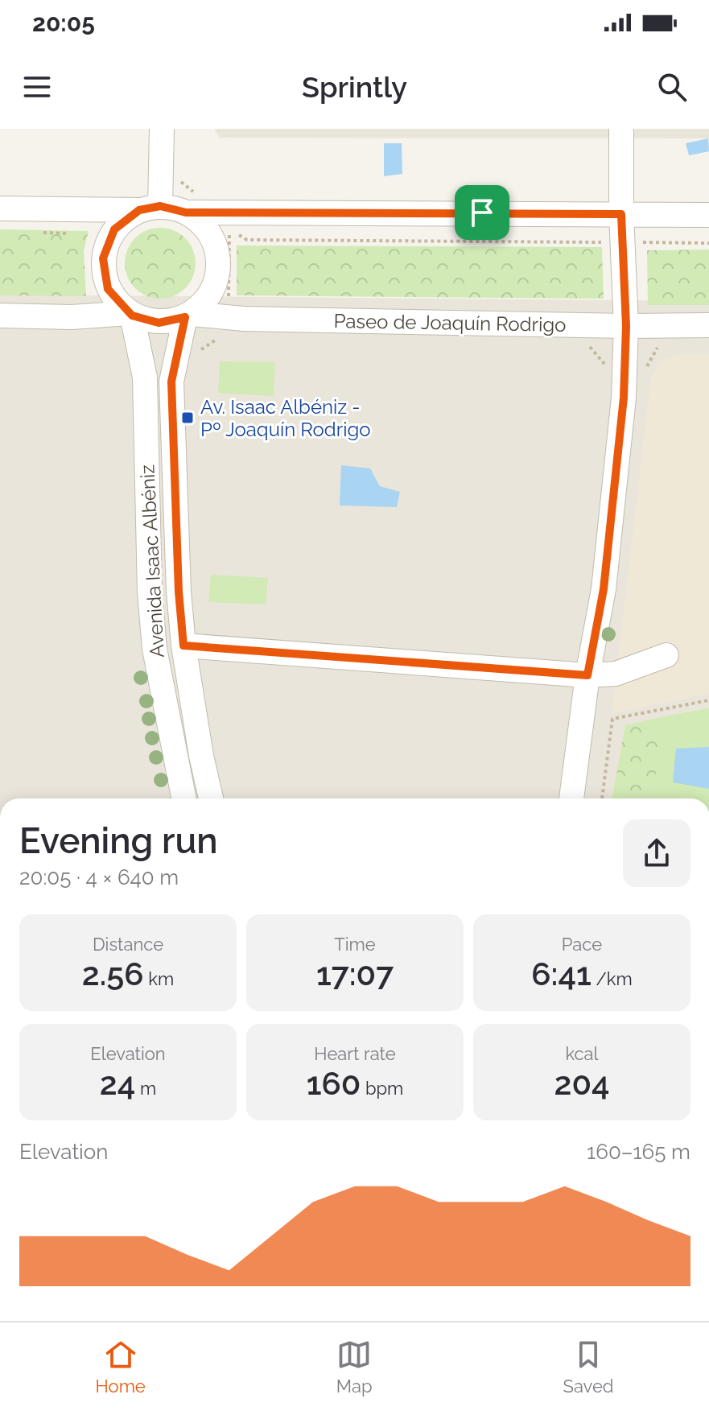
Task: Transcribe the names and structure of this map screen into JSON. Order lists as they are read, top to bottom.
{
  "streets": {
    "street": ["Paseo de Joaquín Rodrigo", "Avenida Isaac Albéniz"]
  },
  "crossings": [
    ["Paseo de Joaquín Rodrigo", "Avenida Isaac Albéniz"]
  ],
  "places": {
    "transit": ["Av. Isaac Albéniz - Pº Joaquín Rodrigo"]
  },
  "page": {
    "status": "20:05",
    "header": "Sprintly",
    "heading": ["Evening run", "20:05 · 4 × 640 m"],
    "stats": [
      ["Distance", "2.56 km"],
      ["Time", "17:07"],
      ["Pace", "6:41 /km"],
      ["Elevation", "24 m"],
      ["Heart rate", "160 bpm"],
      ["kcal", "204"]
    ],
    "chart": ["Elevation", "160–165 m"],
    "tabs": ["Home", "Map", "Saved"]
  }
}
